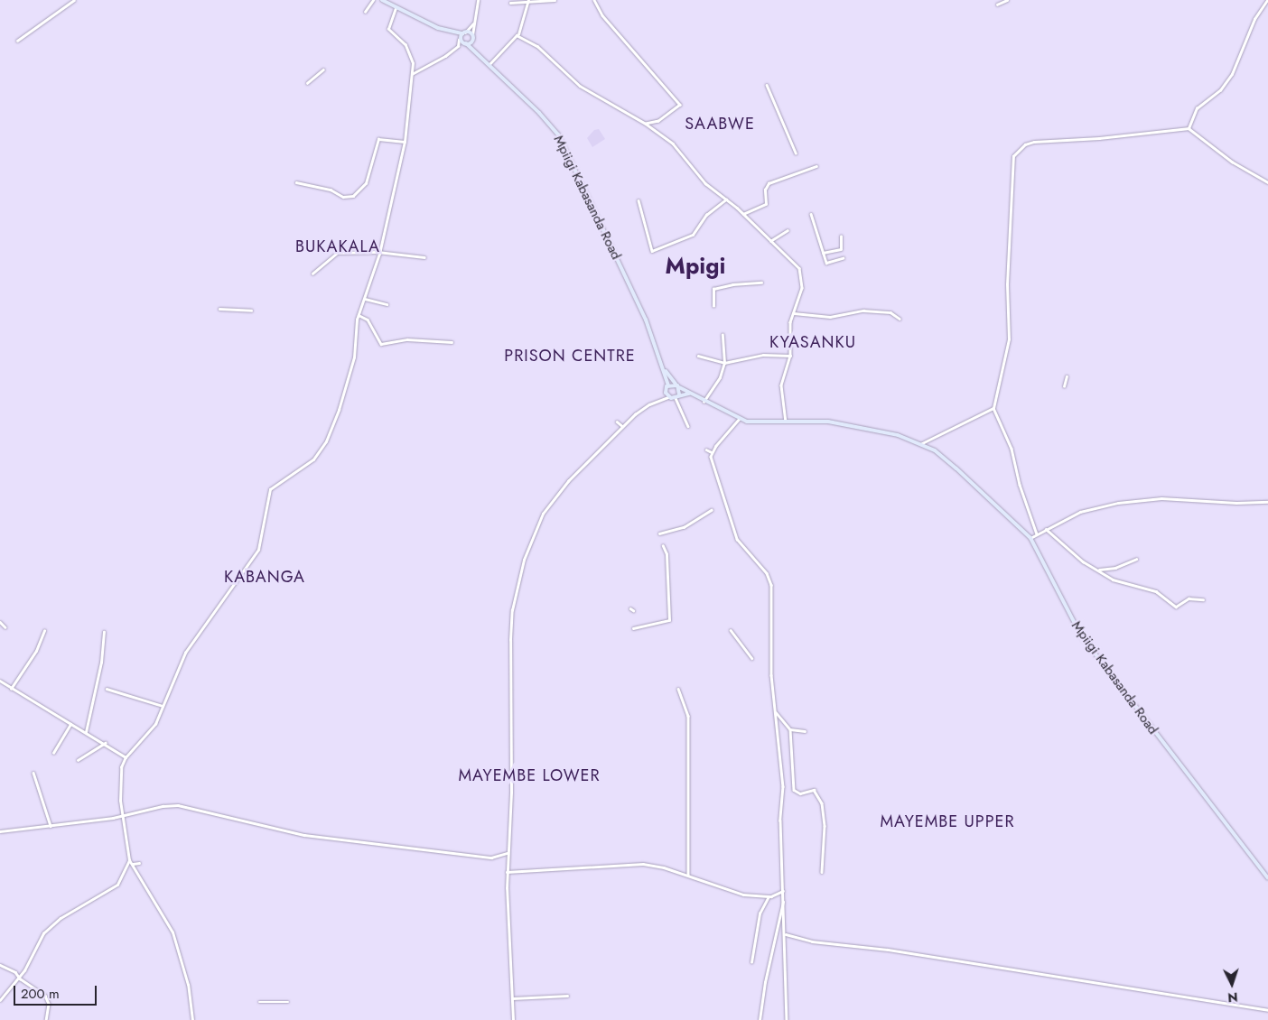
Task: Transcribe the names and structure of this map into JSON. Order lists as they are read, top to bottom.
{
  "streets": {
    "main road": ["Mpiigi Kabasanda Road"]
  },
  "districts": [
    "SAABWE",
    "BUKAKALA",
    "Mpigi",
    "KYASANKU",
    "PRISON CENTRE",
    "KABANGA",
    "MAYEMBE LOWER",
    "MAYEMBE UPPER"
  ],
  "scale_bar": "200 m",
  "north": "bottom"
}
